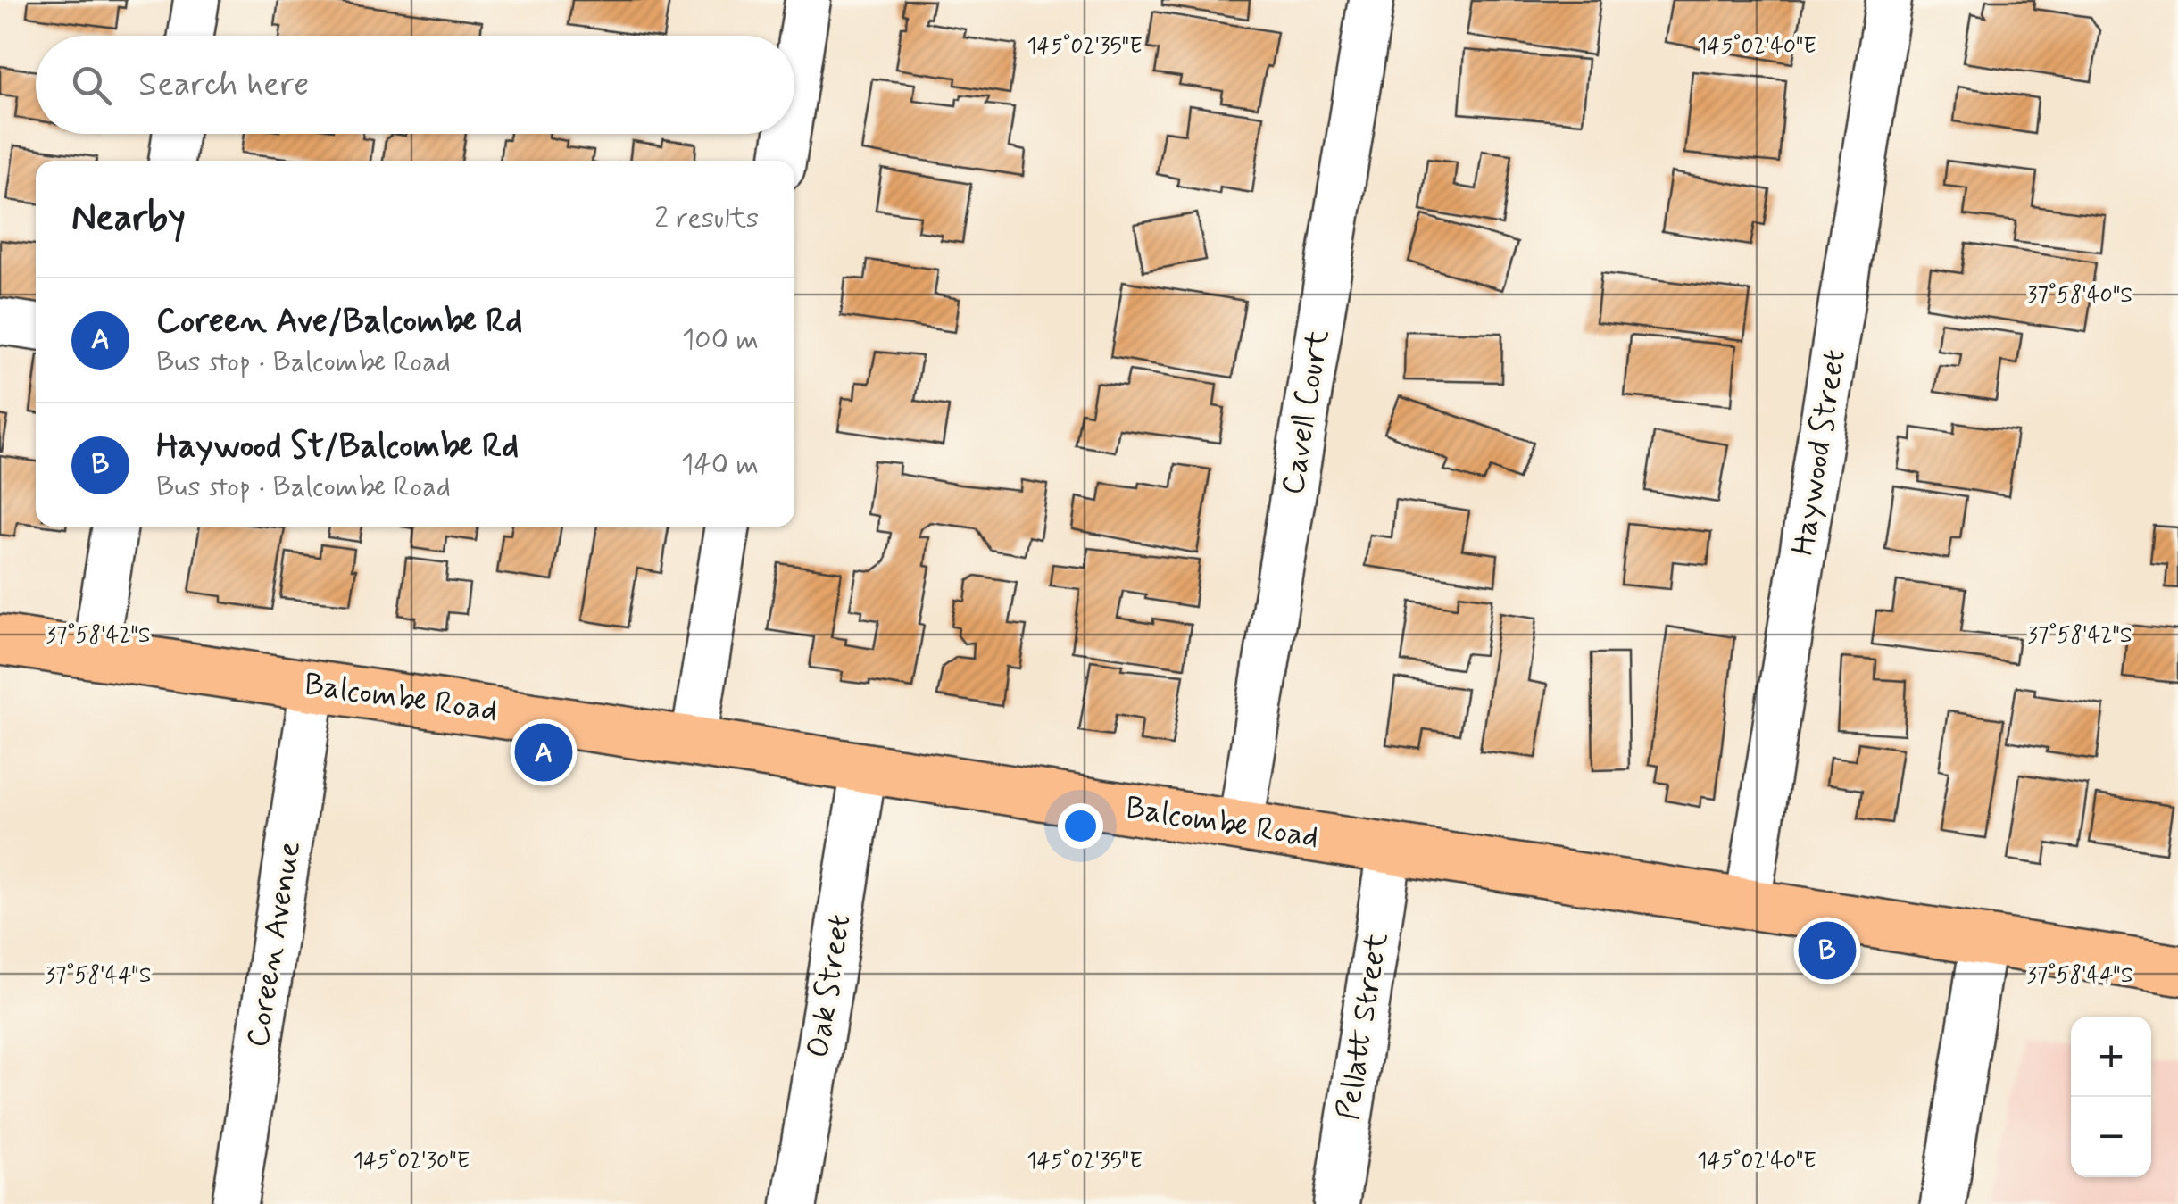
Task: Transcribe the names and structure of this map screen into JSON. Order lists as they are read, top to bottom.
{
  "streets": {
    "main road": ["Balcombe Road"],
    "street": [
      "Cavell Court",
      "Haywood Street",
      "Coreen Avenue",
      "Oak Street",
      "Pellatt Street"
    ]
  },
  "crossings": [
    ["Cavell Court", "Balcombe Road"],
    ["Haywood Street", "Balcombe Road"],
    ["Balcombe Road", "Coreen Avenue"],
    ["Balcombe Road", "Oak Street"],
    ["Balcombe Road", "Pellatt Street"]
  ],
  "page": {
    "search": "Search here",
    "heading": ["Nearby", "2 results"],
    "list": [
      {
        "mark": "A",
        "name": "Coreen Ave/Balcombe Rd",
        "note": "Bus stop · Balcombe Road",
        "value": "100 m"
      },
      {
        "mark": "B",
        "name": "Haywood St/Balcombe Rd",
        "note": "Bus stop · Balcombe Road",
        "value": "140 m"
      }
    ],
    "pins": ["A", "B"],
    "map_buttons": ["+", "−"]
  },
  "coordinates": [
    "145°02'35\"E",
    "145°02'40\"E",
    "37°58'40\"S",
    "37°58'42\"S",
    "37°58'44\"S",
    "145°02'30\"E"
  ]
}
